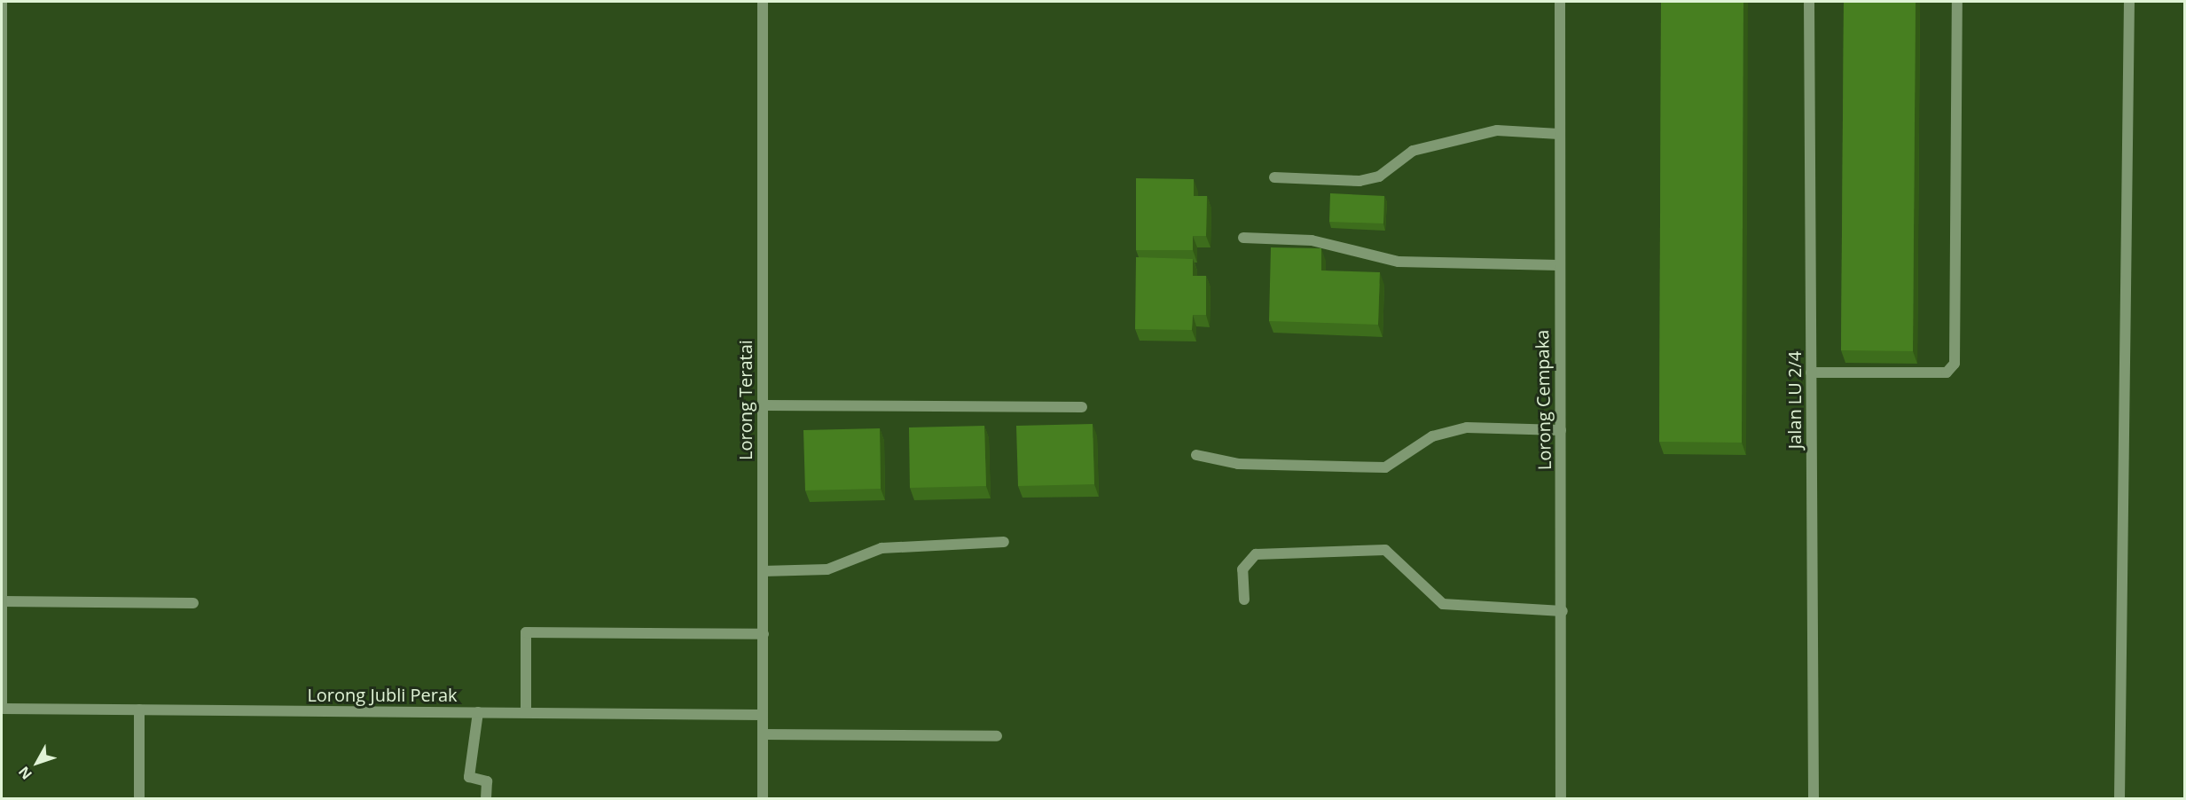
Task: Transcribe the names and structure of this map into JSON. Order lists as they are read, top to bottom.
{
  "streets": {
    "street": [
      "Lorong Teratai",
      "Lorong Cempaka",
      "Jalan LU 2/4",
      "Lorong Jubli Perak"
    ]
  },
  "crossings": [
    ["Lorong Teratai", "Lorong Jubli Perak"]
  ],
  "north": "bottom left"
}
